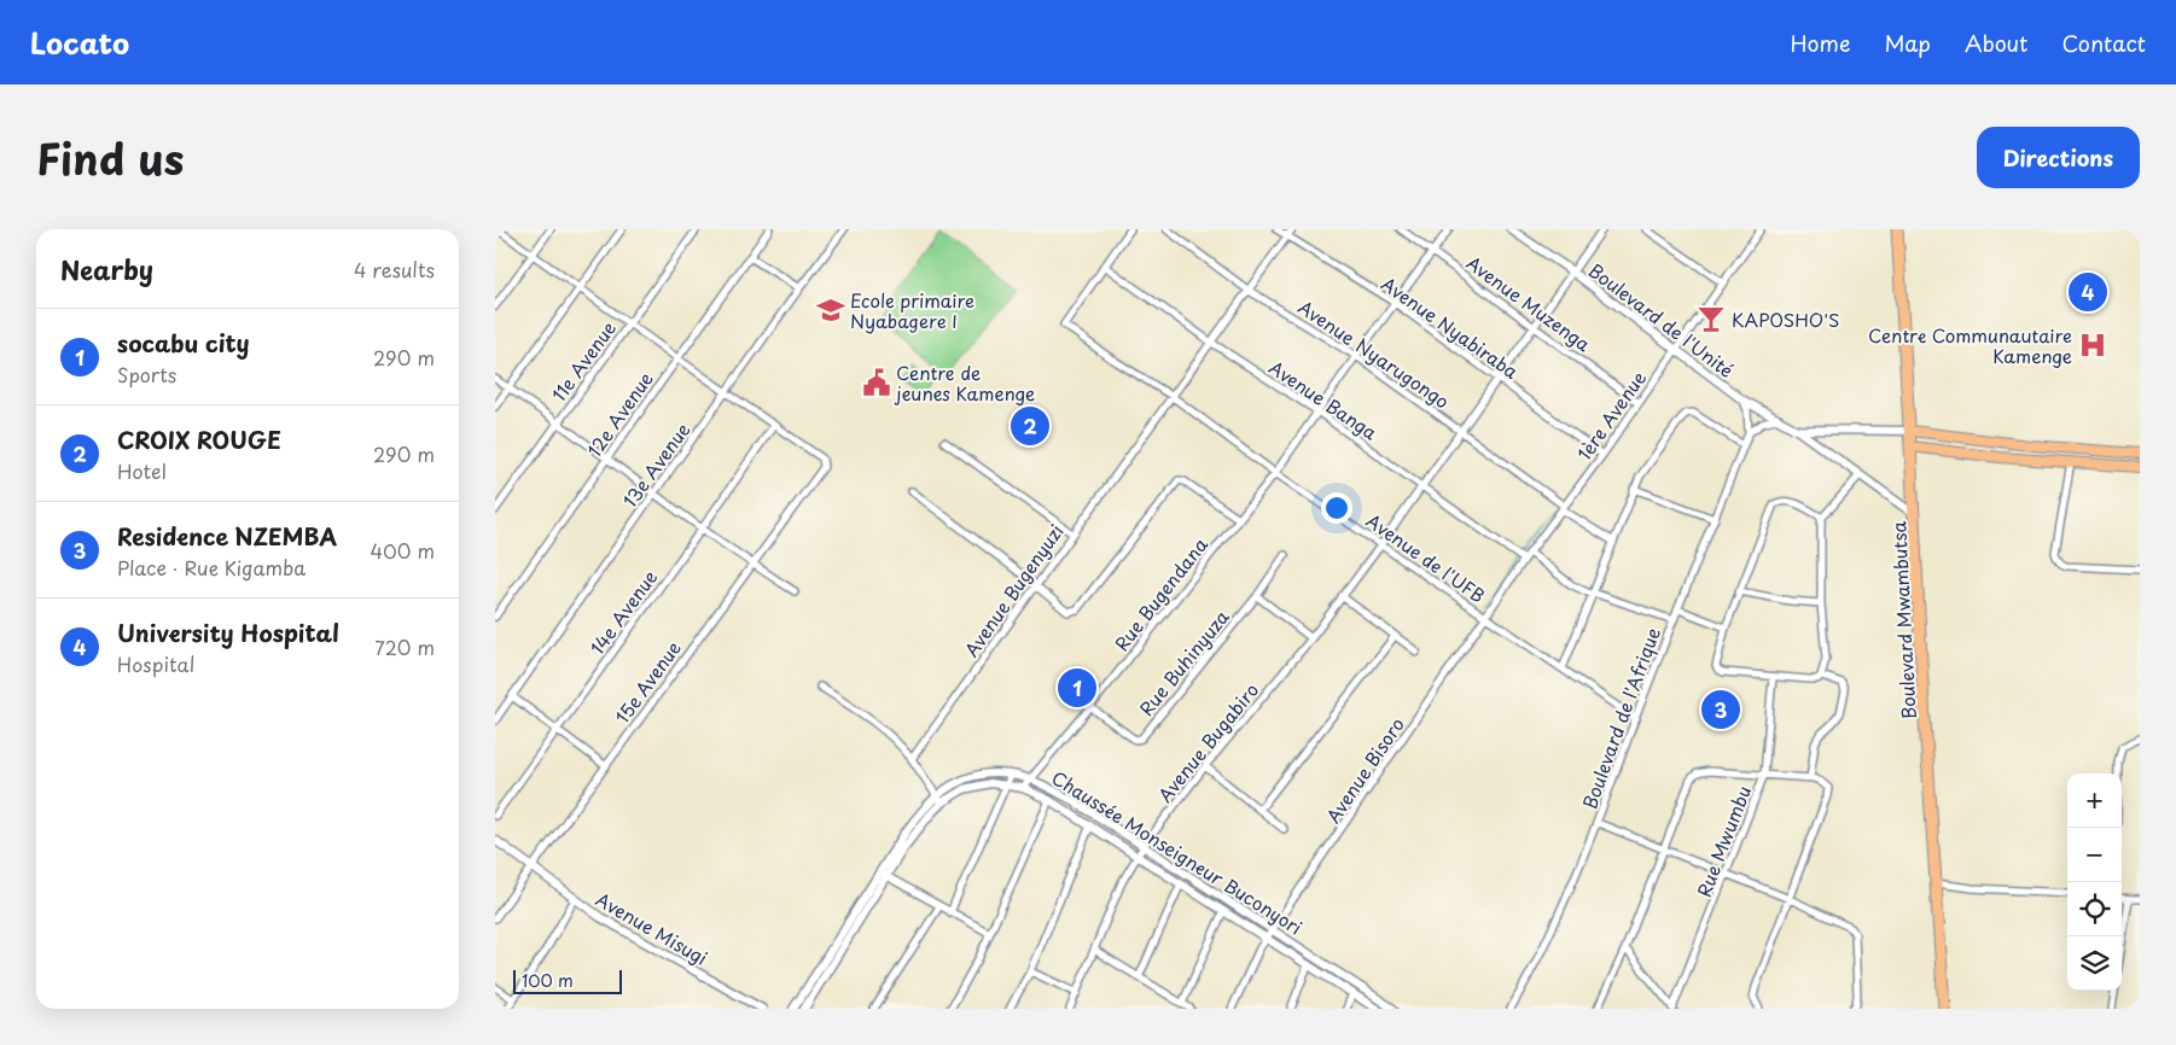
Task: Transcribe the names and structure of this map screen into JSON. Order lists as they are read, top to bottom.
{
  "streets": {
    "highway": ["Boulevard Mwambutsa"],
    "street": [
      "Avenue Muzenga",
      "Boulevard de l'Unité",
      "Avenue Nyabiraba",
      "Avenue Nyarugongo",
      "11e Avenue",
      "Avenue Banga",
      "12e Avenue",
      "1ère Avenue",
      "13e Avenue",
      "Avenue de l'UFB",
      "Avenue Bugenyuzi",
      "Rue Bugendana",
      "14e Avenue",
      "Rue Buhinyuza",
      "15e Avenue",
      "Boulevard de l'Afrique",
      "Avenue Bugabiro",
      "Avenue Bisoro",
      "Rue Mwumbu",
      "Chaussée Monseigneur Buconyori",
      "Avenue Misugi"
    ]
  },
  "crossings": [
    ["Avenue Muzenga", "1ère Avenue"],
    ["Avenue Muzenga", "Rue Bugendana"],
    ["Avenue Muzenga", "Avenue Bugabiro"],
    ["Boulevard de l'Unité", "1ère Avenue"],
    ["Boulevard de l'Unité", "Boulevard Mwambutsa"],
    ["Boulevard de l'Unité", "Boulevard de l'Afrique"],
    ["Boulevard de l'Unité", "Avenue Bugabiro"],
    ["Avenue Nyabiraba", "1ère Avenue"],
    ["Avenue Nyabiraba", "Avenue Bugenyuzi"],
    ["Avenue Nyabiraba", "Rue Bugendana"],
    ["Avenue Nyabiraba", "Avenue Bugabiro"],
    ["Avenue Nyarugongo", "1ère Avenue"],
    ["Avenue Nyarugongo", "Avenue Bugenyuzi"],
    ["Avenue Nyarugongo", "Rue Bugendana"],
    ["Avenue Nyarugongo", "Avenue Bugabiro"],
    ["Avenue Banga", "1ère Avenue"],
    ["Avenue Banga", "Avenue de l'UFB"],
    ["Avenue Banga", "Avenue Bugenyuzi"],
    ["Avenue Banga", "Rue Bugendana"],
    ["Avenue Banga", "Avenue Bugabiro"],
    ["1ère Avenue", "Avenue de l'UFB"],
    ["1ère Avenue", "Avenue Bisoro"],
    ["Avenue de l'UFB", "Avenue Bugenyuzi"],
    ["Avenue de l'UFB", "Rue Bugendana"],
    ["Avenue de l'UFB", "Boulevard de l'Afrique"],
    ["Avenue de l'UFB", "Avenue Bugabiro"],
    ["Avenue de l'UFB", "Avenue Bisoro"],
    ["Rue Bugendana", "Rue Buhinyuza"],
    ["Rue Bugendana", "Chaussée Monseigneur Buconyori"],
    ["14e Avenue", "15e Avenue"],
    ["15e Avenue", "Avenue Misugi"],
    ["Avenue Bugabiro", "Chaussée Monseigneur Buconyori"],
    ["Avenue Bisoro", "Chaussée Monseigneur Buconyori"]
  ],
  "places": {
    "school or university": ["Ecole primaire Nyabagere I"],
    "bar": ["KAPOSHO'S"],
    "hospital": ["Centre Communautaire Kamenge"],
    "public building": ["Centre de jeunes Kamenge"]
  },
  "scale_bar": "100 m",
  "page": {
    "header": "Locato",
    "nav": [
      "Home",
      "Map",
      "About",
      "Contact"
    ],
    "title": "Find us",
    "buttons": "Directions",
    "heading": ["Nearby", "4 results"],
    "pins": [
      "4",
      "2",
      "1",
      "3"
    ],
    "list": [
      {
        "mark": "1",
        "name": "socabu city",
        "note": "Sports",
        "value": "290 m"
      },
      {
        "mark": "2",
        "name": "CROIX ROUGE",
        "note": "Hotel",
        "value": "290 m"
      },
      {
        "mark": "3",
        "name": "Residence NZEMBA",
        "note": "Place · Rue Kigamba",
        "value": "400 m"
      },
      {
        "mark": "4",
        "name": "University Hospital",
        "note": "Hospital",
        "value": "720 m"
      }
    ],
    "map_buttons": ["+", "−"],
    "scale": "100 m"
  }
}
